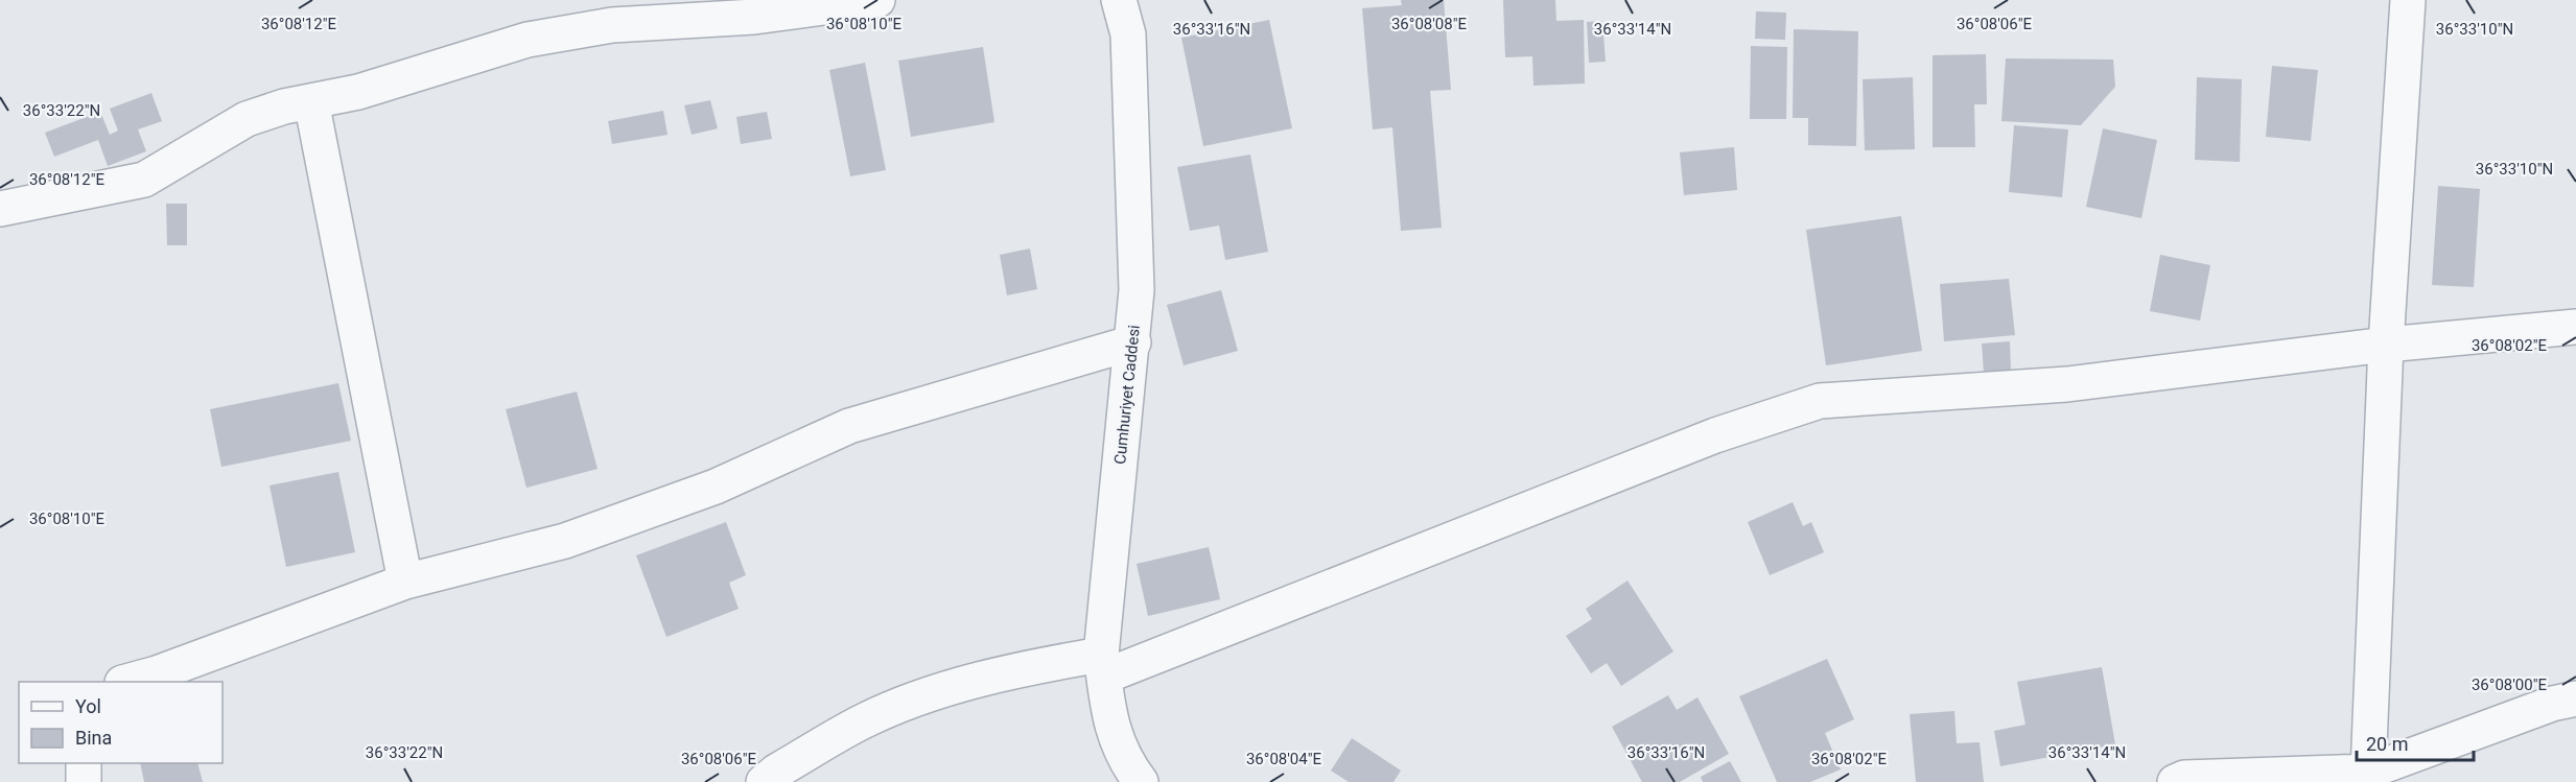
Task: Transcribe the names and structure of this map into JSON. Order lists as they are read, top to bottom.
{
  "streets": {
    "street": ["Cumhuriyet Caddesi"]
  },
  "legend": ["Yol", "Bina"],
  "scale_bar": "20 m",
  "coordinates": [
    "36°08'12\"E",
    "36°08'10\"E",
    "36°08'08\"E",
    "36°08'06\"E",
    "36°33'10\"N",
    "36°33'16\"N",
    "36°33'14\"N",
    "36°33'22\"N",
    "36°08'02\"E",
    "36°08'00\"E",
    "36°08'04\"E"
  ]
}
